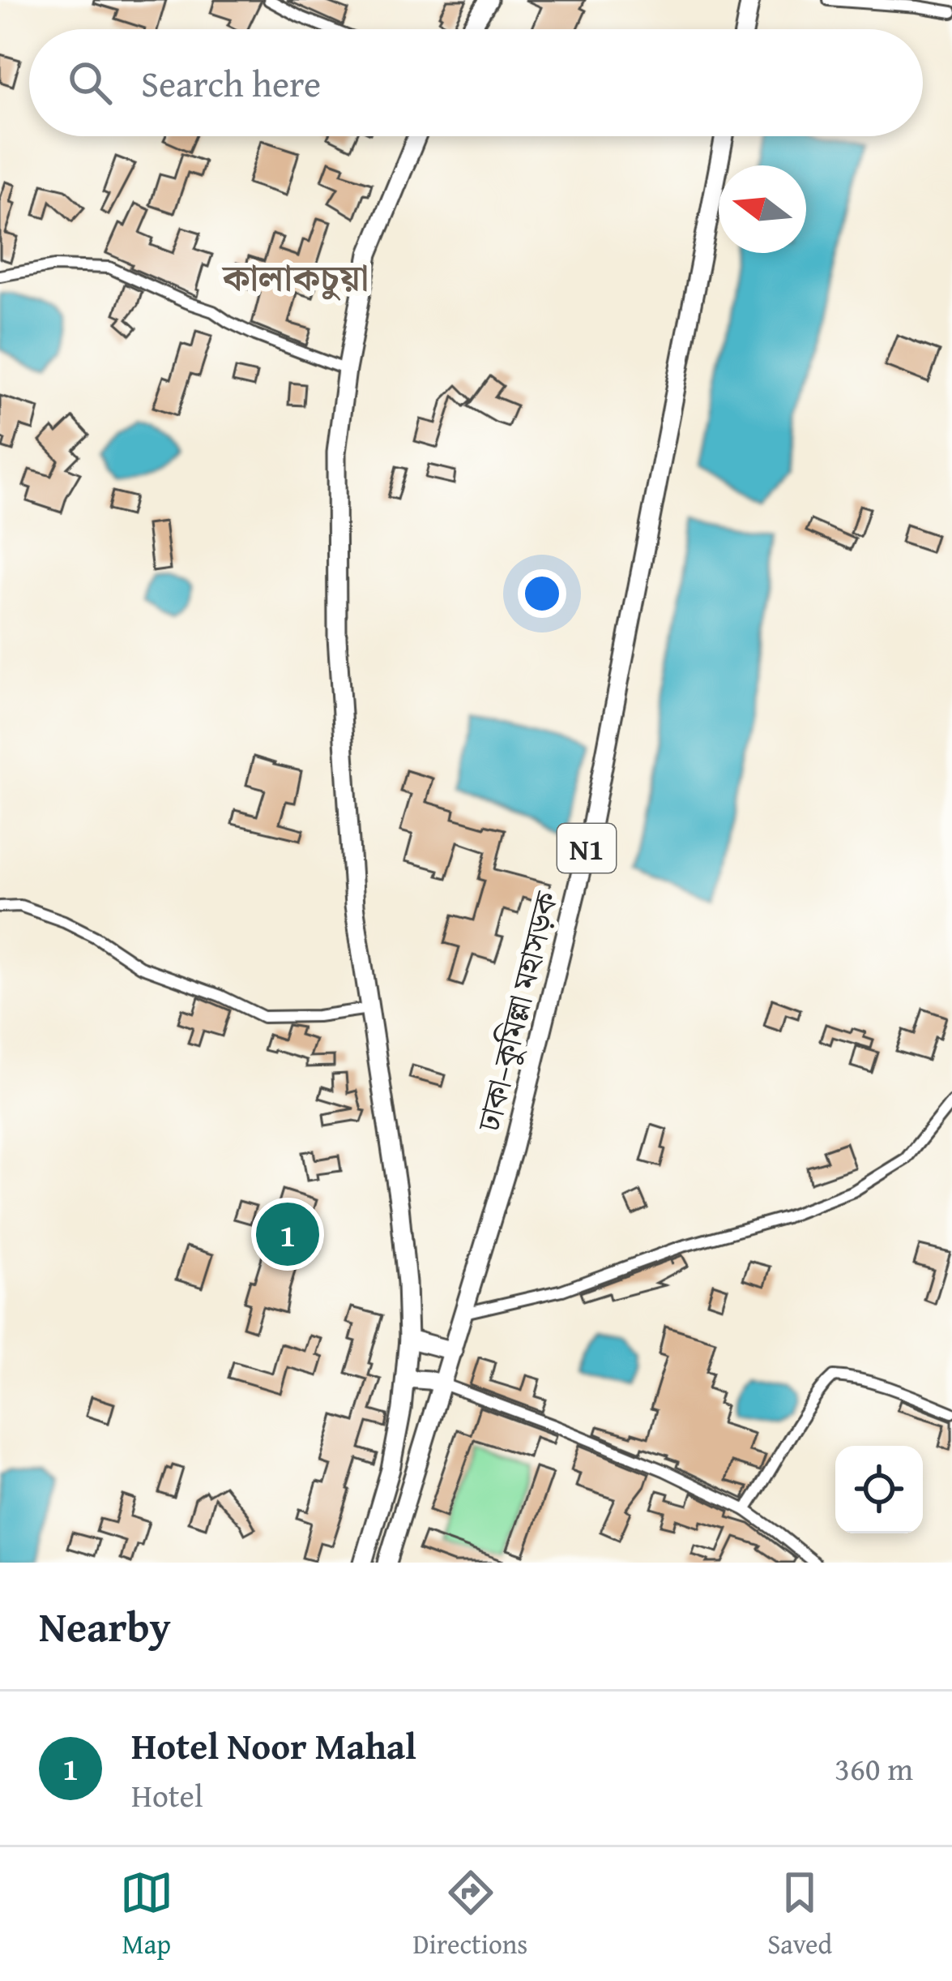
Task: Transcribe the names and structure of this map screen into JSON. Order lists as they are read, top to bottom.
{
  "streets": {
    "highway": ["N1", "ঢাকা–কুমিল্লা মহাসড়ক"]
  },
  "districts": ["কালাকচুয়া"],
  "north": "left",
  "page": {
    "search": "Search here",
    "pins": "1",
    "heading": "Nearby",
    "list": [
      {
        "mark": "1",
        "name": "Hotel Noor Mahal",
        "note": "Hotel",
        "value": "360 m"
      }
    ],
    "nav": ["Map", "Directions", "Saved"]
  }
}
